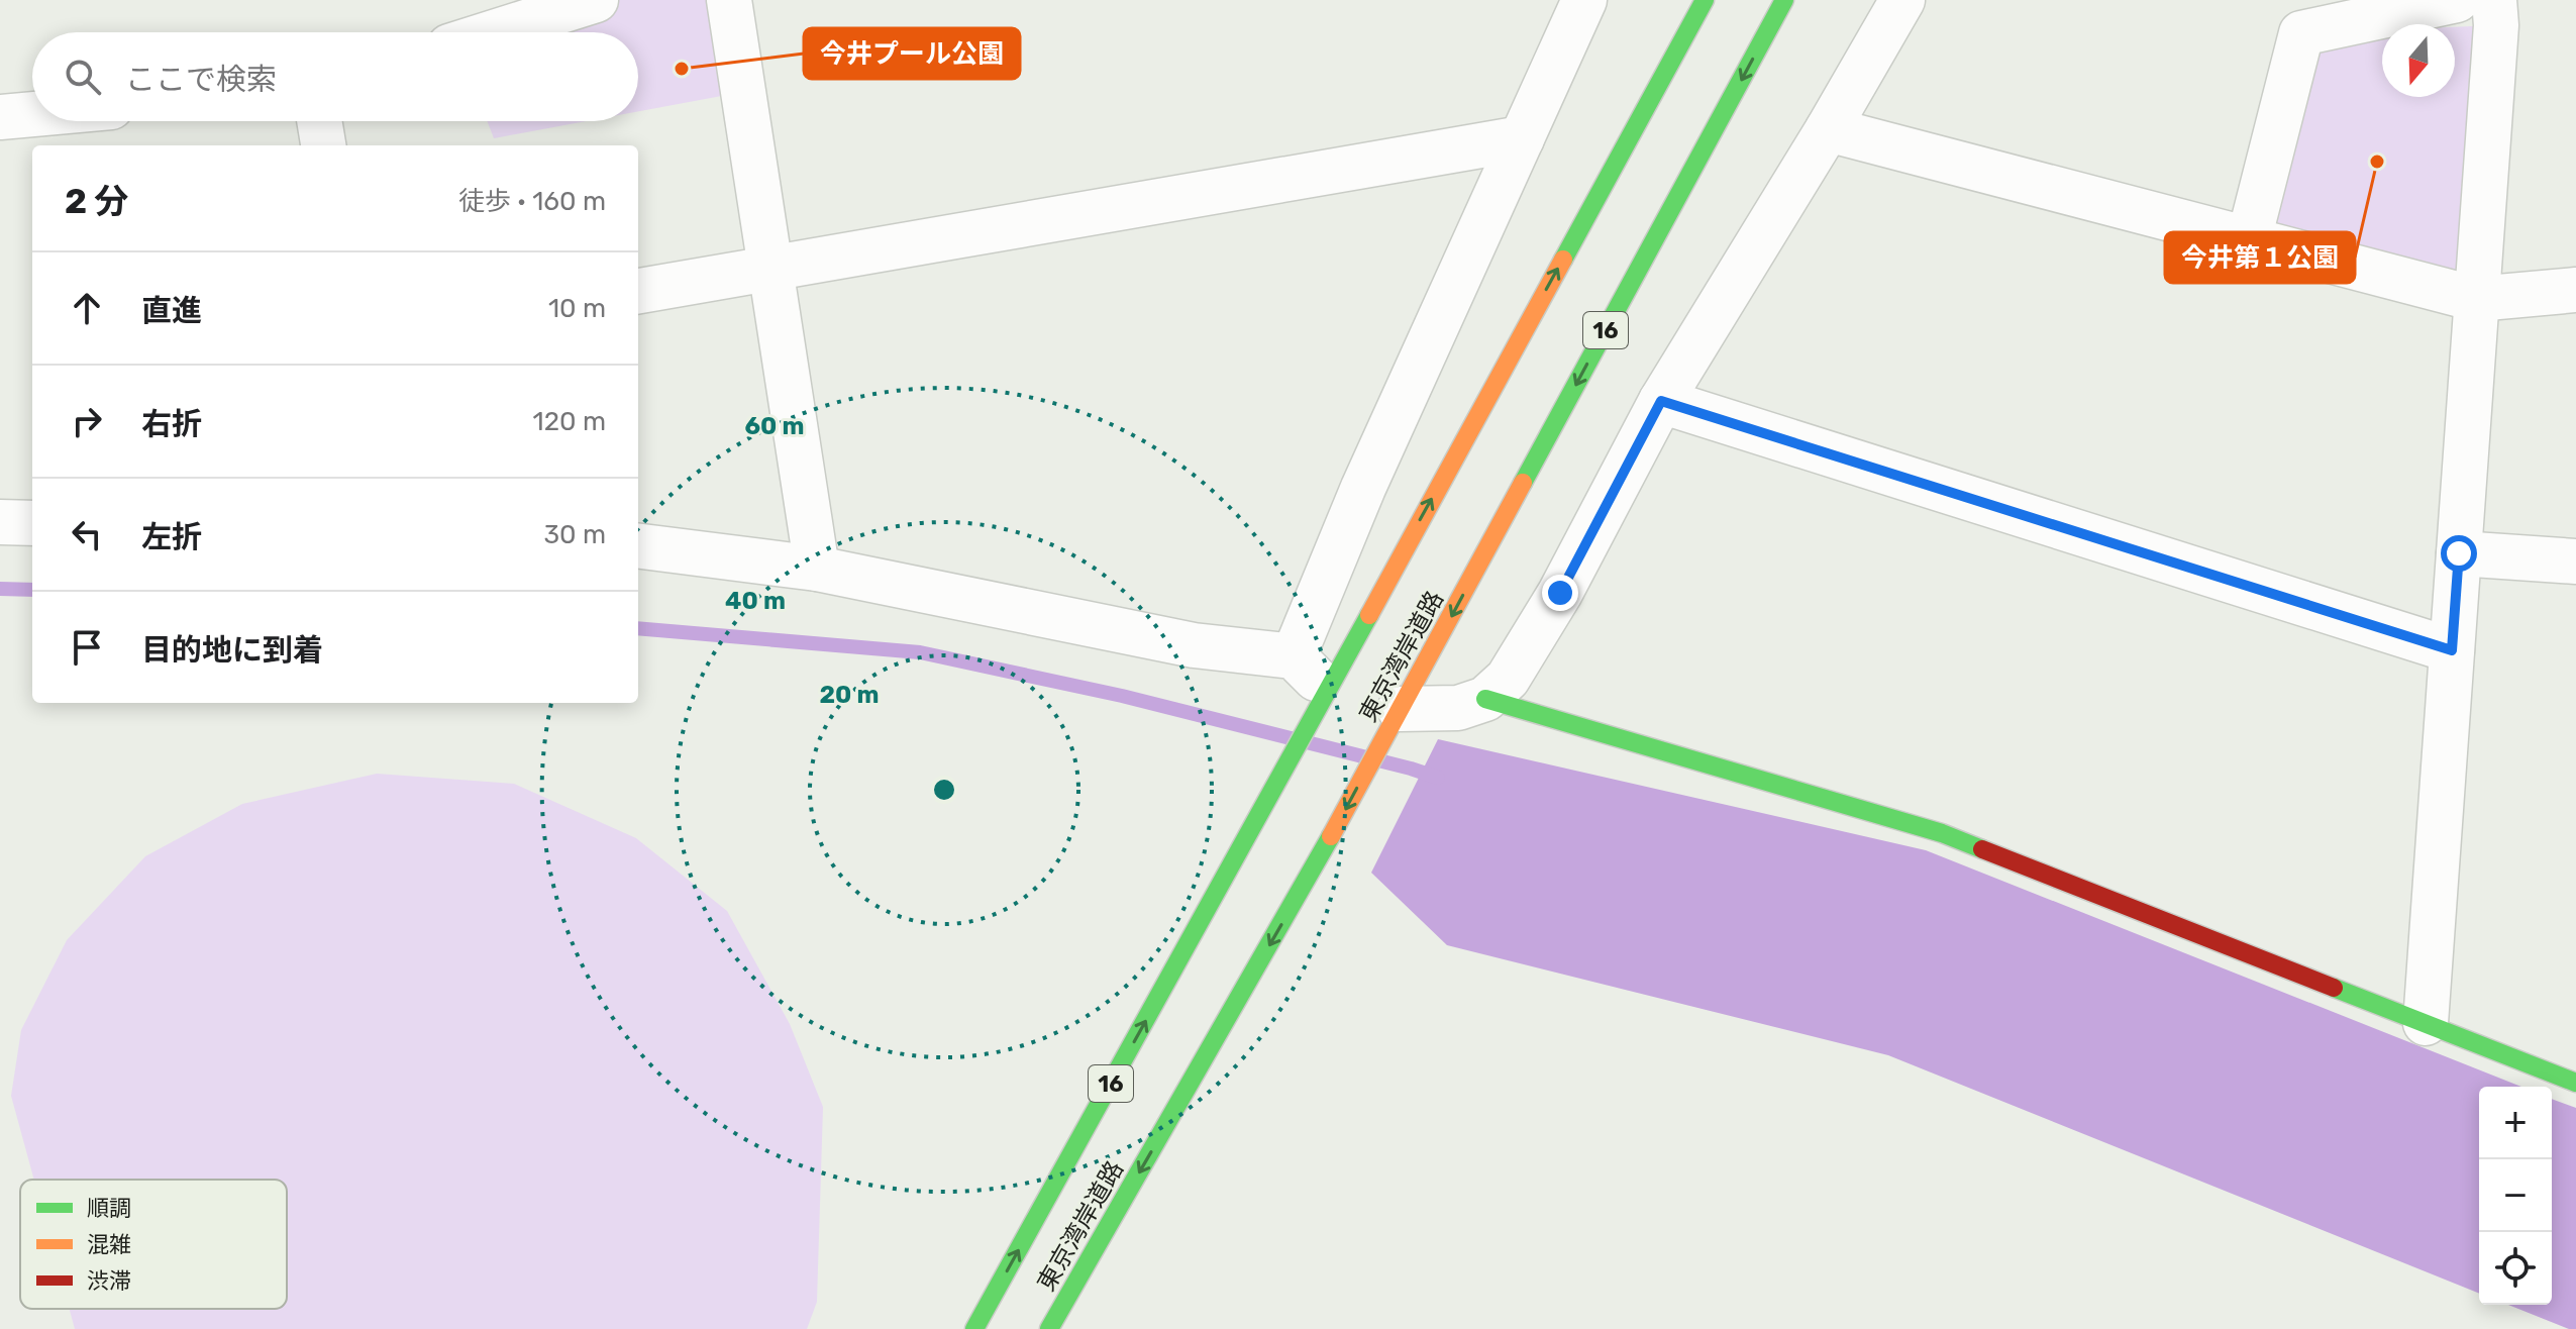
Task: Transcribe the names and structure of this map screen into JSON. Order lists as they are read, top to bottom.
{
  "streets": {
    "main road": ["16", "東京湾岸道路"]
  },
  "places": ["今井プール公園", "今井第１公園"],
  "legend": ["順調", "混雑", "渋滞"],
  "north": "bottom",
  "page": {
    "search": "ここで検索",
    "heading": ["2 分", "徒歩 · 160 m"],
    "list": [
      ["直進", "10 m"],
      ["右折", "120 m"],
      ["左折", "30 m"],
      "目的地に到着"
    ],
    "map_buttons": ["+", "−"]
  },
  "rings": ["60 m", "40 m", "20 m"]
}
